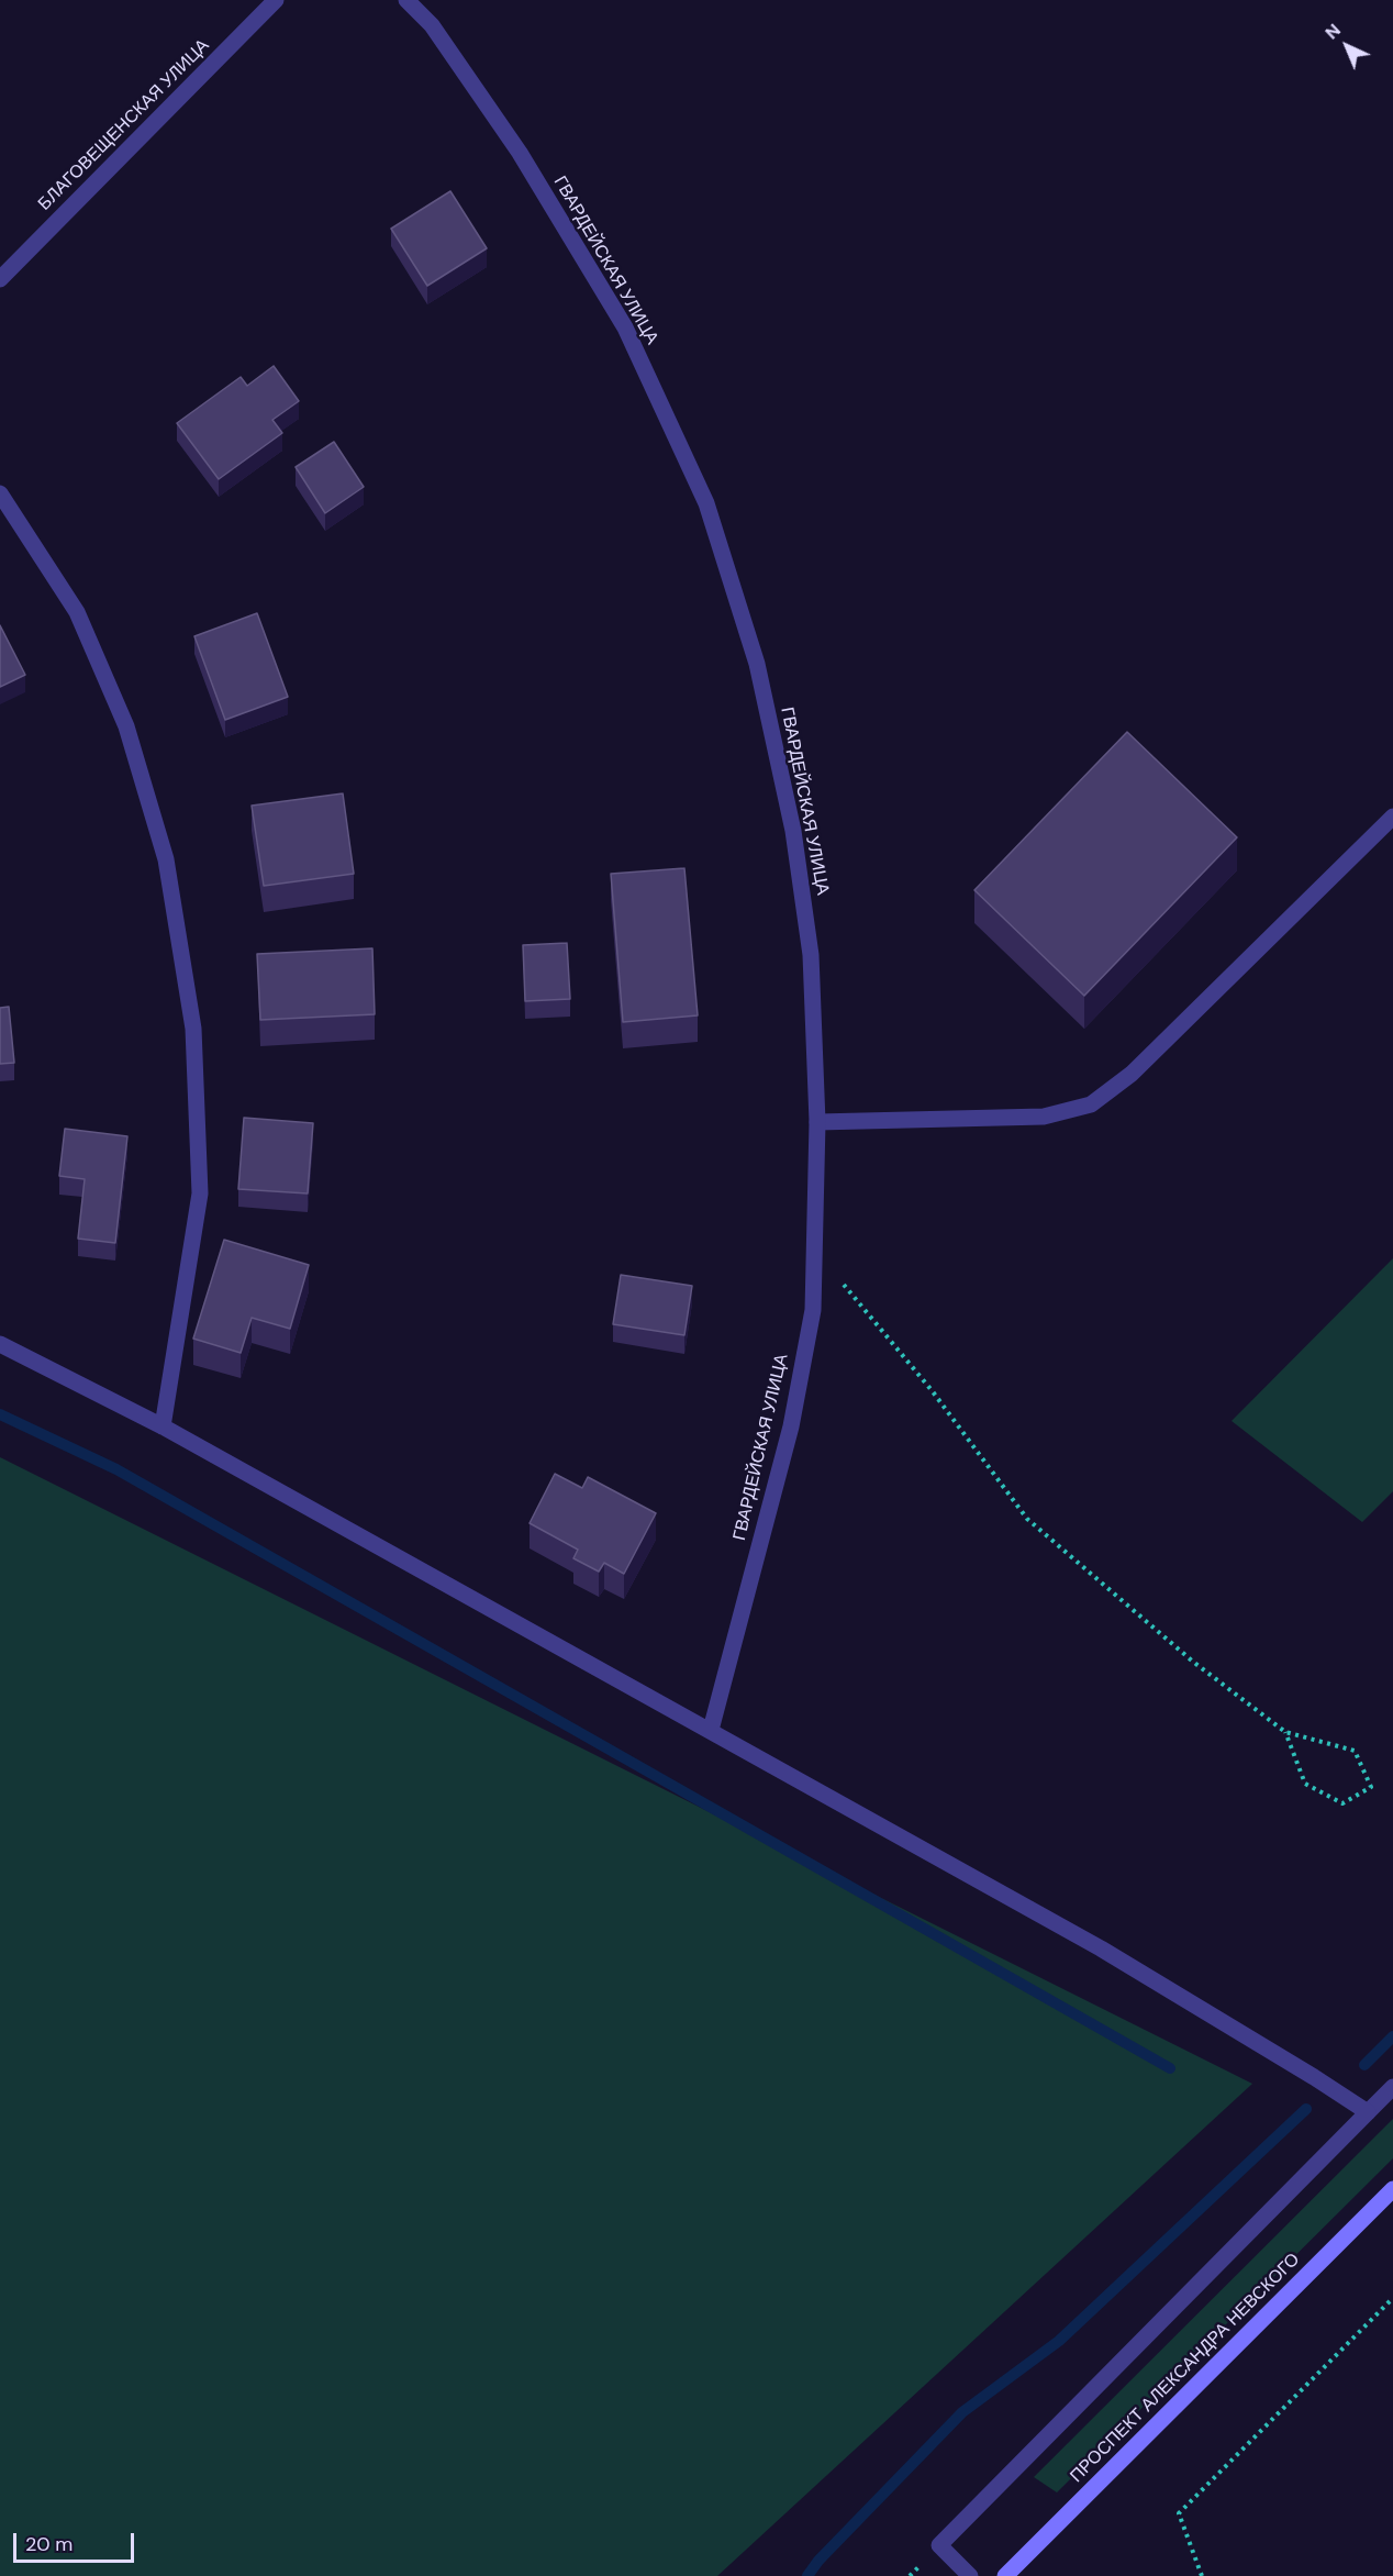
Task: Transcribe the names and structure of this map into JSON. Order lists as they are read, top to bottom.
{
  "streets": {
    "main road": ["ПРОСПЕКТ АЛЕКСАНДРА НЕВСКОГО"],
    "street": ["БЛАГОВЕЩЕНСКАЯ УЛИЦА", "ГВАРДЕЙСКАЯ УЛИЦА"]
  },
  "scale_bar": "20 m",
  "north": "top left"
}
